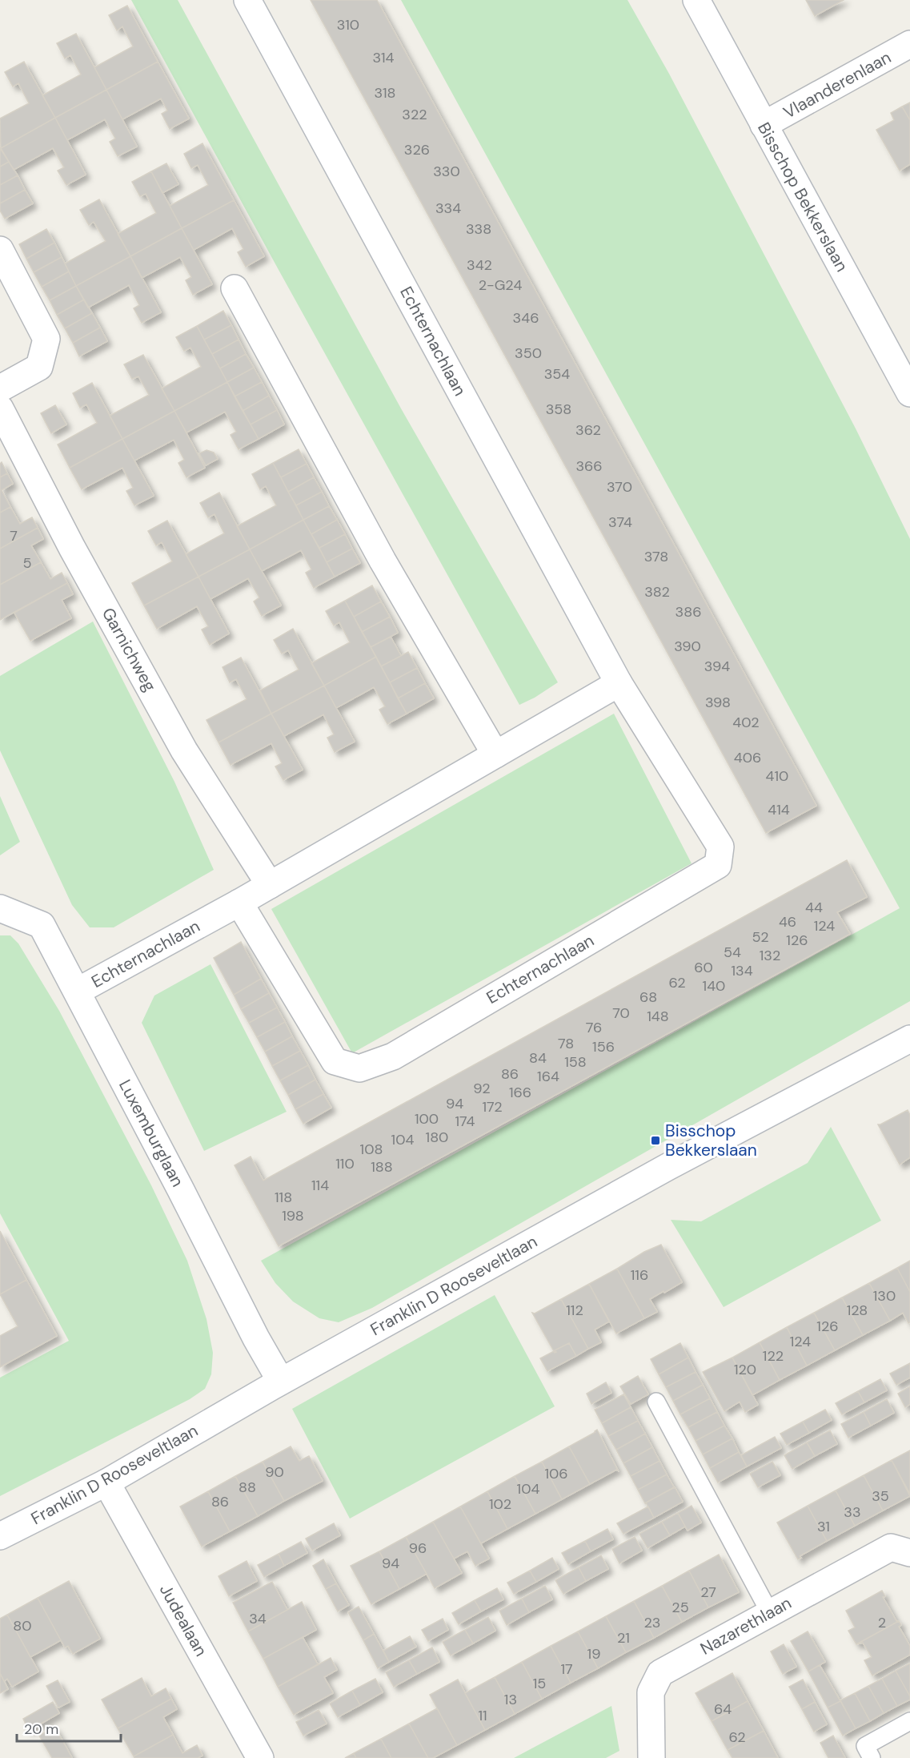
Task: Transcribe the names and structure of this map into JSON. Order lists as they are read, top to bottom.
{
  "streets": {
    "street": [
      "Vlaanderenlaan",
      "Bisschop Bekkerslaan",
      "Echternachlaan",
      "Garnichweg",
      "Luxemburglaan",
      "Franklin D Rooseveltlaan",
      "Judealaan",
      "Nazarethlaan"
    ]
  },
  "crossings": [
    ["Vlaanderenlaan", "Bisschop Bekkerslaan"],
    ["Echternachlaan", "Garnichweg"],
    ["Echternachlaan", "Luxemburglaan"],
    ["Luxemburglaan", "Franklin D Rooseveltlaan"],
    ["Franklin D Rooseveltlaan", "Judealaan"]
  ],
  "places": {
    "transit": ["Bisschop Bekkerslaan"]
  },
  "house_numbers": [
    "310",
    "314",
    "318",
    "322",
    "326",
    "330",
    "334",
    "338",
    "342",
    "2-G24",
    "346",
    "350",
    "354",
    "358",
    "362",
    "366",
    "370",
    "374",
    "7",
    "378",
    "5",
    "382",
    "386",
    "390",
    "394",
    "398",
    "402",
    "406",
    "410",
    "414",
    "44",
    "46",
    "124",
    "52",
    "126",
    "54",
    "132",
    "60",
    "134",
    "62",
    "140",
    "68",
    "70",
    "148",
    "76",
    "78",
    "156",
    "84",
    "158",
    "86",
    "164",
    "92",
    "166",
    "94",
    "172",
    "100",
    "174",
    "180",
    "104",
    "108",
    "110",
    "188",
    "114",
    "118",
    "198",
    "116",
    "130",
    "112",
    "128",
    "126",
    "124",
    "122",
    "120",
    "90",
    "106",
    "88",
    "104",
    "35",
    "86",
    "102",
    "33",
    "31",
    "96",
    "94",
    "27",
    "25",
    "34",
    "23",
    "2",
    "80",
    "21",
    "19",
    "17",
    "15",
    "13",
    "64",
    "11",
    "62"
  ],
  "scale_bar": "20 m"
}
